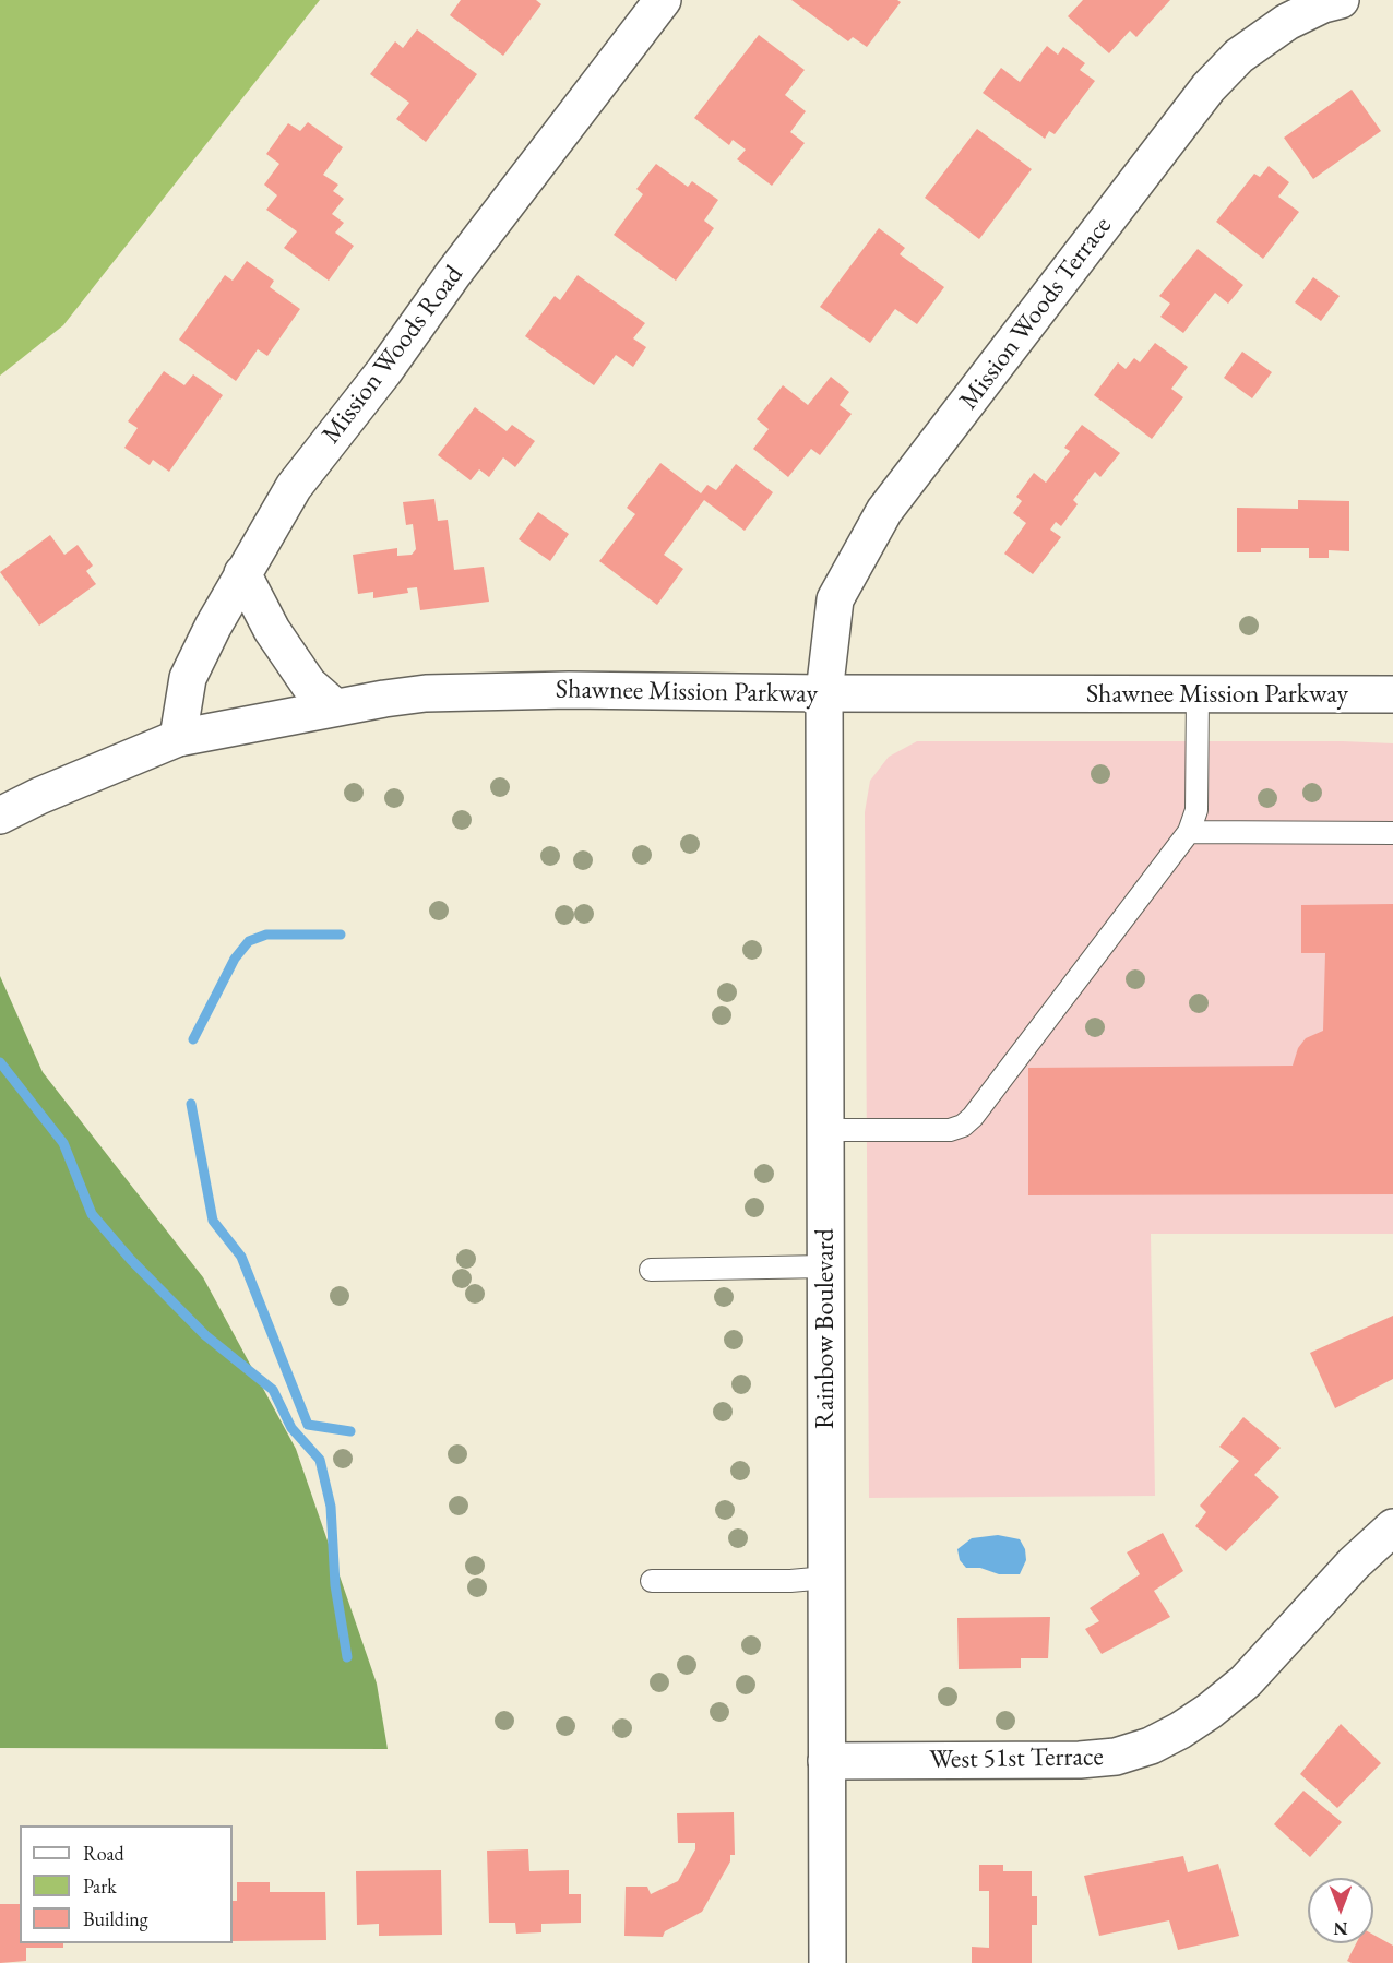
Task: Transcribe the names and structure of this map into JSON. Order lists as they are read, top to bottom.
{
  "streets": {
    "main road": [
      "Mission Woods Terrace",
      "Mission Woods Road",
      "Shawnee Mission Parkway",
      "Rainbow Boulevard",
      "West 51st Terrace"
    ]
  },
  "crossings": [
    ["Mission Woods Terrace", "Shawnee Mission Parkway"],
    ["Mission Woods Terrace", "Rainbow Boulevard"],
    ["Mission Woods Road", "Shawnee Mission Parkway"],
    ["Shawnee Mission Parkway", "Rainbow Boulevard"],
    ["Rainbow Boulevard", "West 51st Terrace"]
  ],
  "legend": ["Road", "Park", "Building"],
  "north": "bottom"
}
